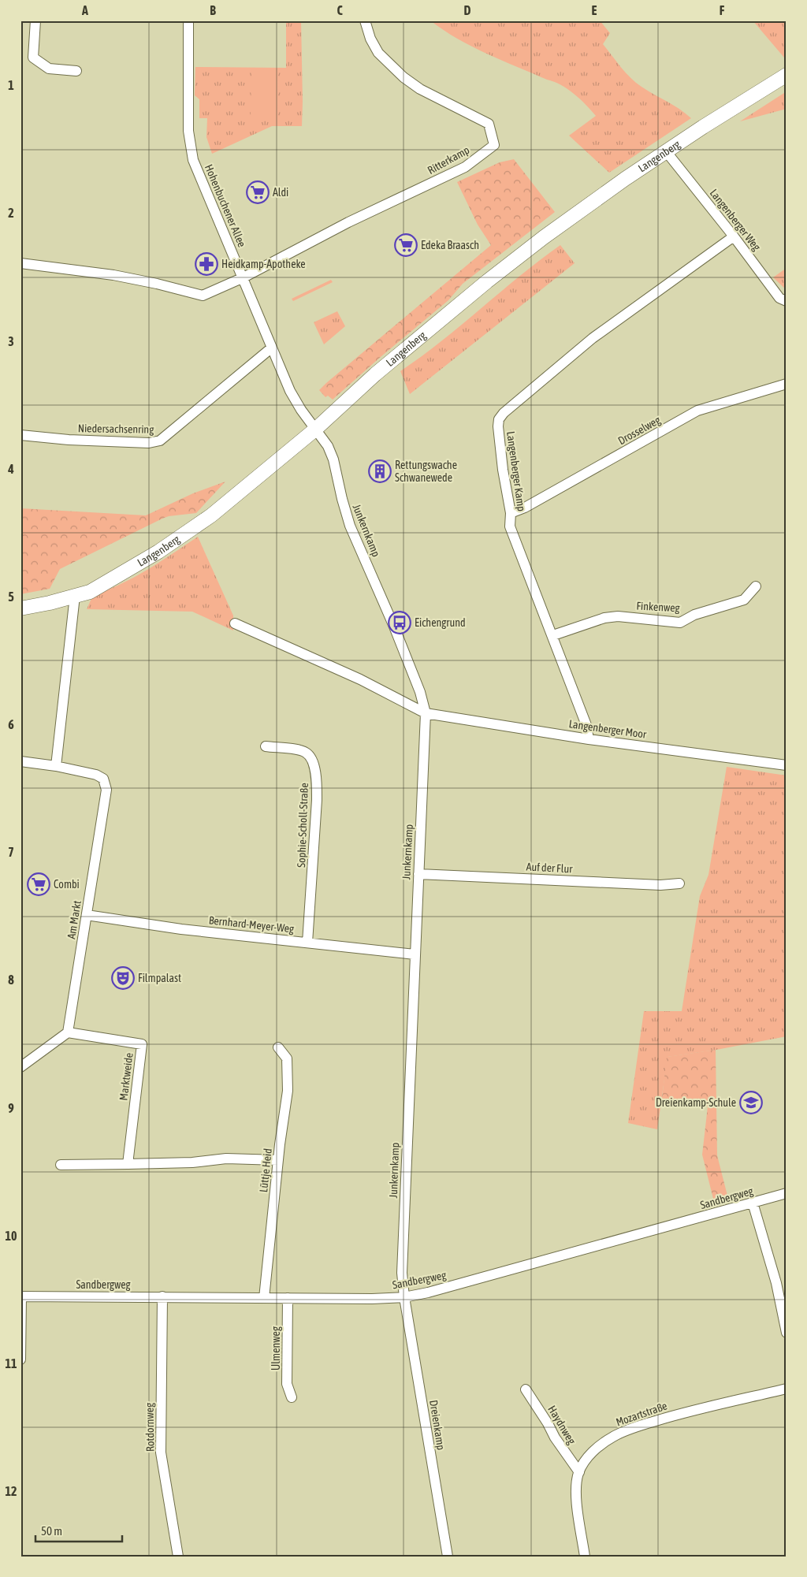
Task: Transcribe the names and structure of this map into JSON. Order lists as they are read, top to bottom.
{
  "streets": {
    "main road": ["Langenberg"],
    "street": [
      "Ritterkamp",
      "Hohenbuchener Allee",
      "Langenberger Weg",
      "Niedersachsenring",
      "Drosselweg",
      "Langenberger Kamp",
      "Junkernkamp",
      "Finkenweg",
      "Langenberger Moor",
      "Sophie-Scholl-Straße",
      "Auf der Flur",
      "Am Markt",
      "Bernhard-Meyer-Weg",
      "Marktweide",
      "Lüttje Heid",
      "Sandbergweg",
      "Ulmenweg",
      "Mozartstraße",
      "Dreienkamp",
      "Haydnweg",
      "Rotdornweg"
    ]
  },
  "crossings": [
    ["Langenberg", "Hohenbuchener Allee"],
    ["Langenberg", "Langenberger Weg"],
    ["Langenberg", "Junkernkamp"],
    ["Ritterkamp", "Hohenbuchener Allee"],
    ["Hohenbuchener Allee", "Niedersachsenring"],
    ["Hohenbuchener Allee", "Junkernkamp"],
    ["Langenberger Weg", "Langenberger Kamp"],
    ["Drosselweg", "Langenberger Kamp"],
    ["Langenberger Kamp", "Finkenweg"],
    ["Langenberger Kamp", "Langenberger Moor"],
    ["Junkernkamp", "Langenberger Moor"],
    ["Junkernkamp", "Auf der Flur"],
    ["Junkernkamp", "Bernhard-Meyer-Weg"],
    ["Junkernkamp", "Sandbergweg"],
    ["Junkernkamp", "Dreienkamp"],
    ["Sophie-Scholl-Straße", "Bernhard-Meyer-Weg"],
    ["Am Markt", "Bernhard-Meyer-Weg"],
    ["Am Markt", "Marktweide"],
    ["Lüttje Heid", "Sandbergweg"],
    ["Sandbergweg", "Ulmenweg"],
    ["Sandbergweg", "Dreienkamp"],
    ["Sandbergweg", "Rotdornweg"],
    ["Mozartstraße", "Haydnweg"]
  ],
  "places": {
    "supermarket": ["Aldi", "Edeka Braasch", "Combi"],
    "pharmacy": ["Heidkamp-Apotheke"],
    "building": ["Rettungswache Schwanewede"],
    "bus stop": ["Eichengrund"],
    "theatre": ["Filmpalast"],
    "school or university": ["Dreienkamp-Schule"]
  },
  "scale_bar": "50 m",
  "grid": {
    "columns": [
      "A",
      "B",
      "C",
      "D",
      "E",
      "F"
    ],
    "rows": [
      "1",
      "2",
      "3",
      "4",
      "5",
      "6",
      "7",
      "8",
      "9",
      "10",
      "11",
      "12"
    ]
  }
}
